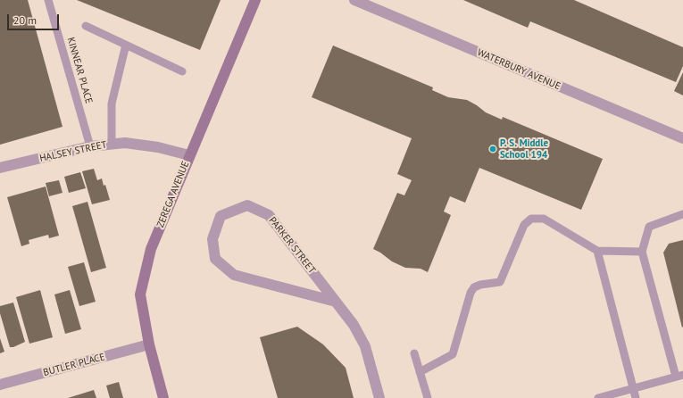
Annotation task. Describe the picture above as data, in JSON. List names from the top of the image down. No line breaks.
{"streets":{"main road":["ZEREGA AVENUE"],"street":["WATERBURY AVENUE","HALSEY STREET","PARKER STREET","BUTLER PLACE"],"lane":["KINNEAR PLACE"]},"crossings":[["KINNEAR PLACE","HALSEY STREET"],["HALSEY STREET","ZEREGA AVENUE"],["ZEREGA AVENUE","BUTLER PLACE"]],"places":["P. S. Middle School 194"],"scale_bar":"20 m"}
